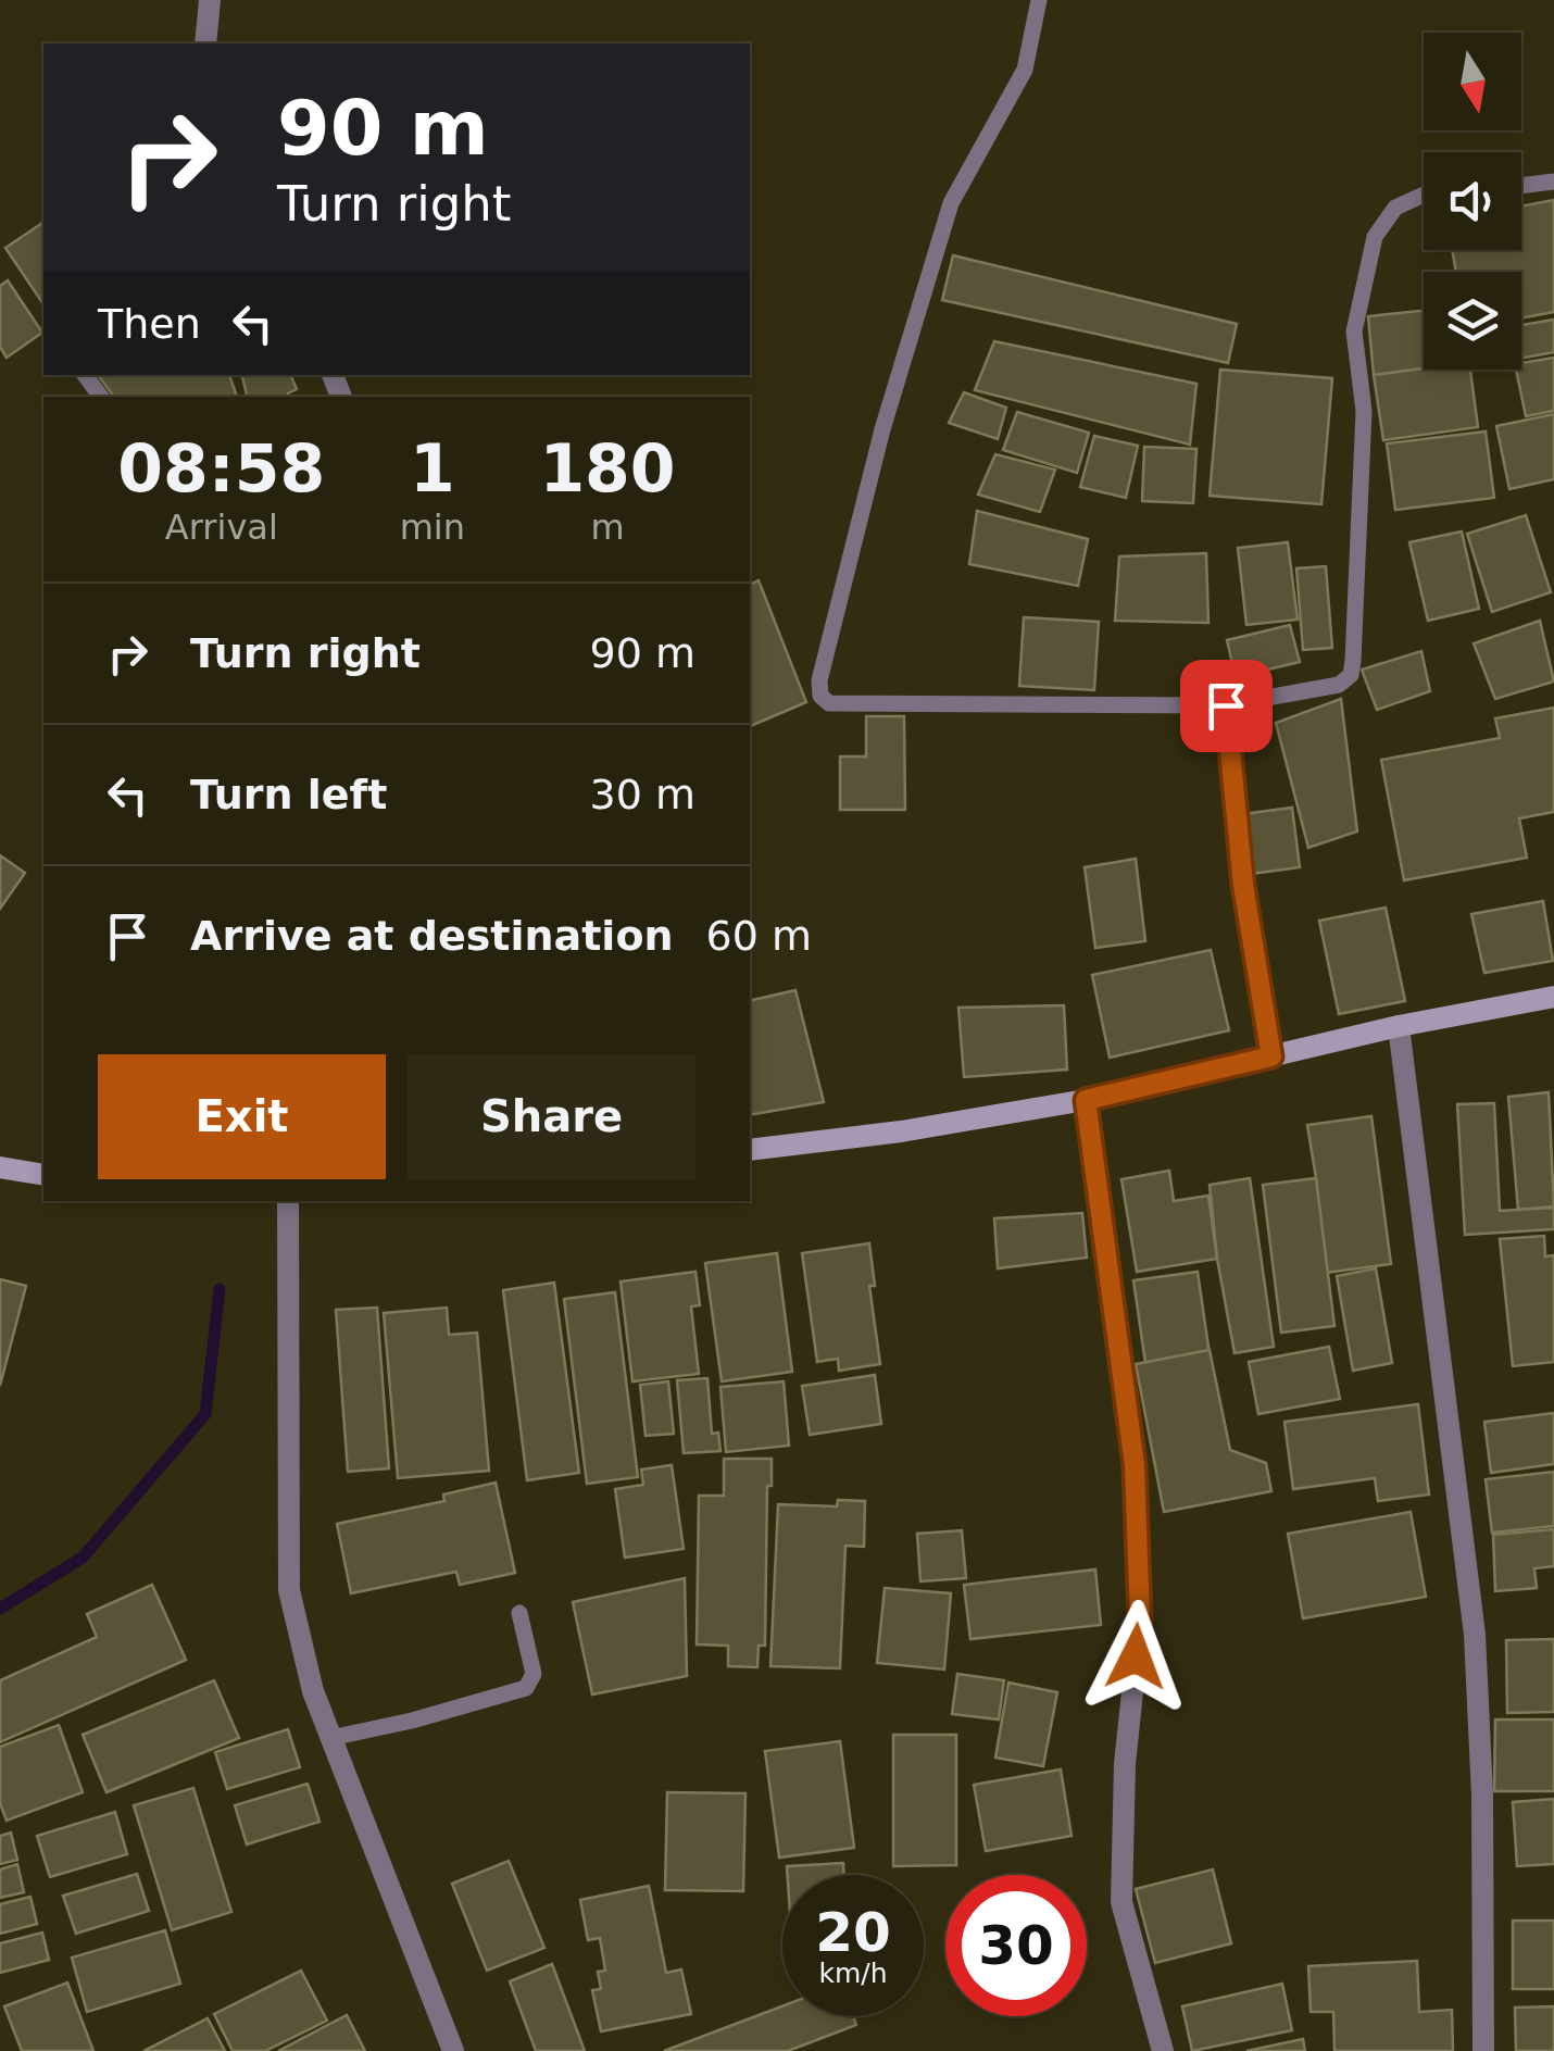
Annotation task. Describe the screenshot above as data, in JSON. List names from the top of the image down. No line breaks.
{"north":"bottom","page":{"turn":["90 m","Turn right"],"then":"Then","eta":["08:58","Arrival","1","min","180","m"],"list":[{"name":"Turn right","value":"90 m"},{"name":"Turn left","value":"30 m"},{"name":"Arrive at destination","value":"60 m"}],"buttons":["Exit","Share"],"speed":"20 km/h","limit":"30"}}
